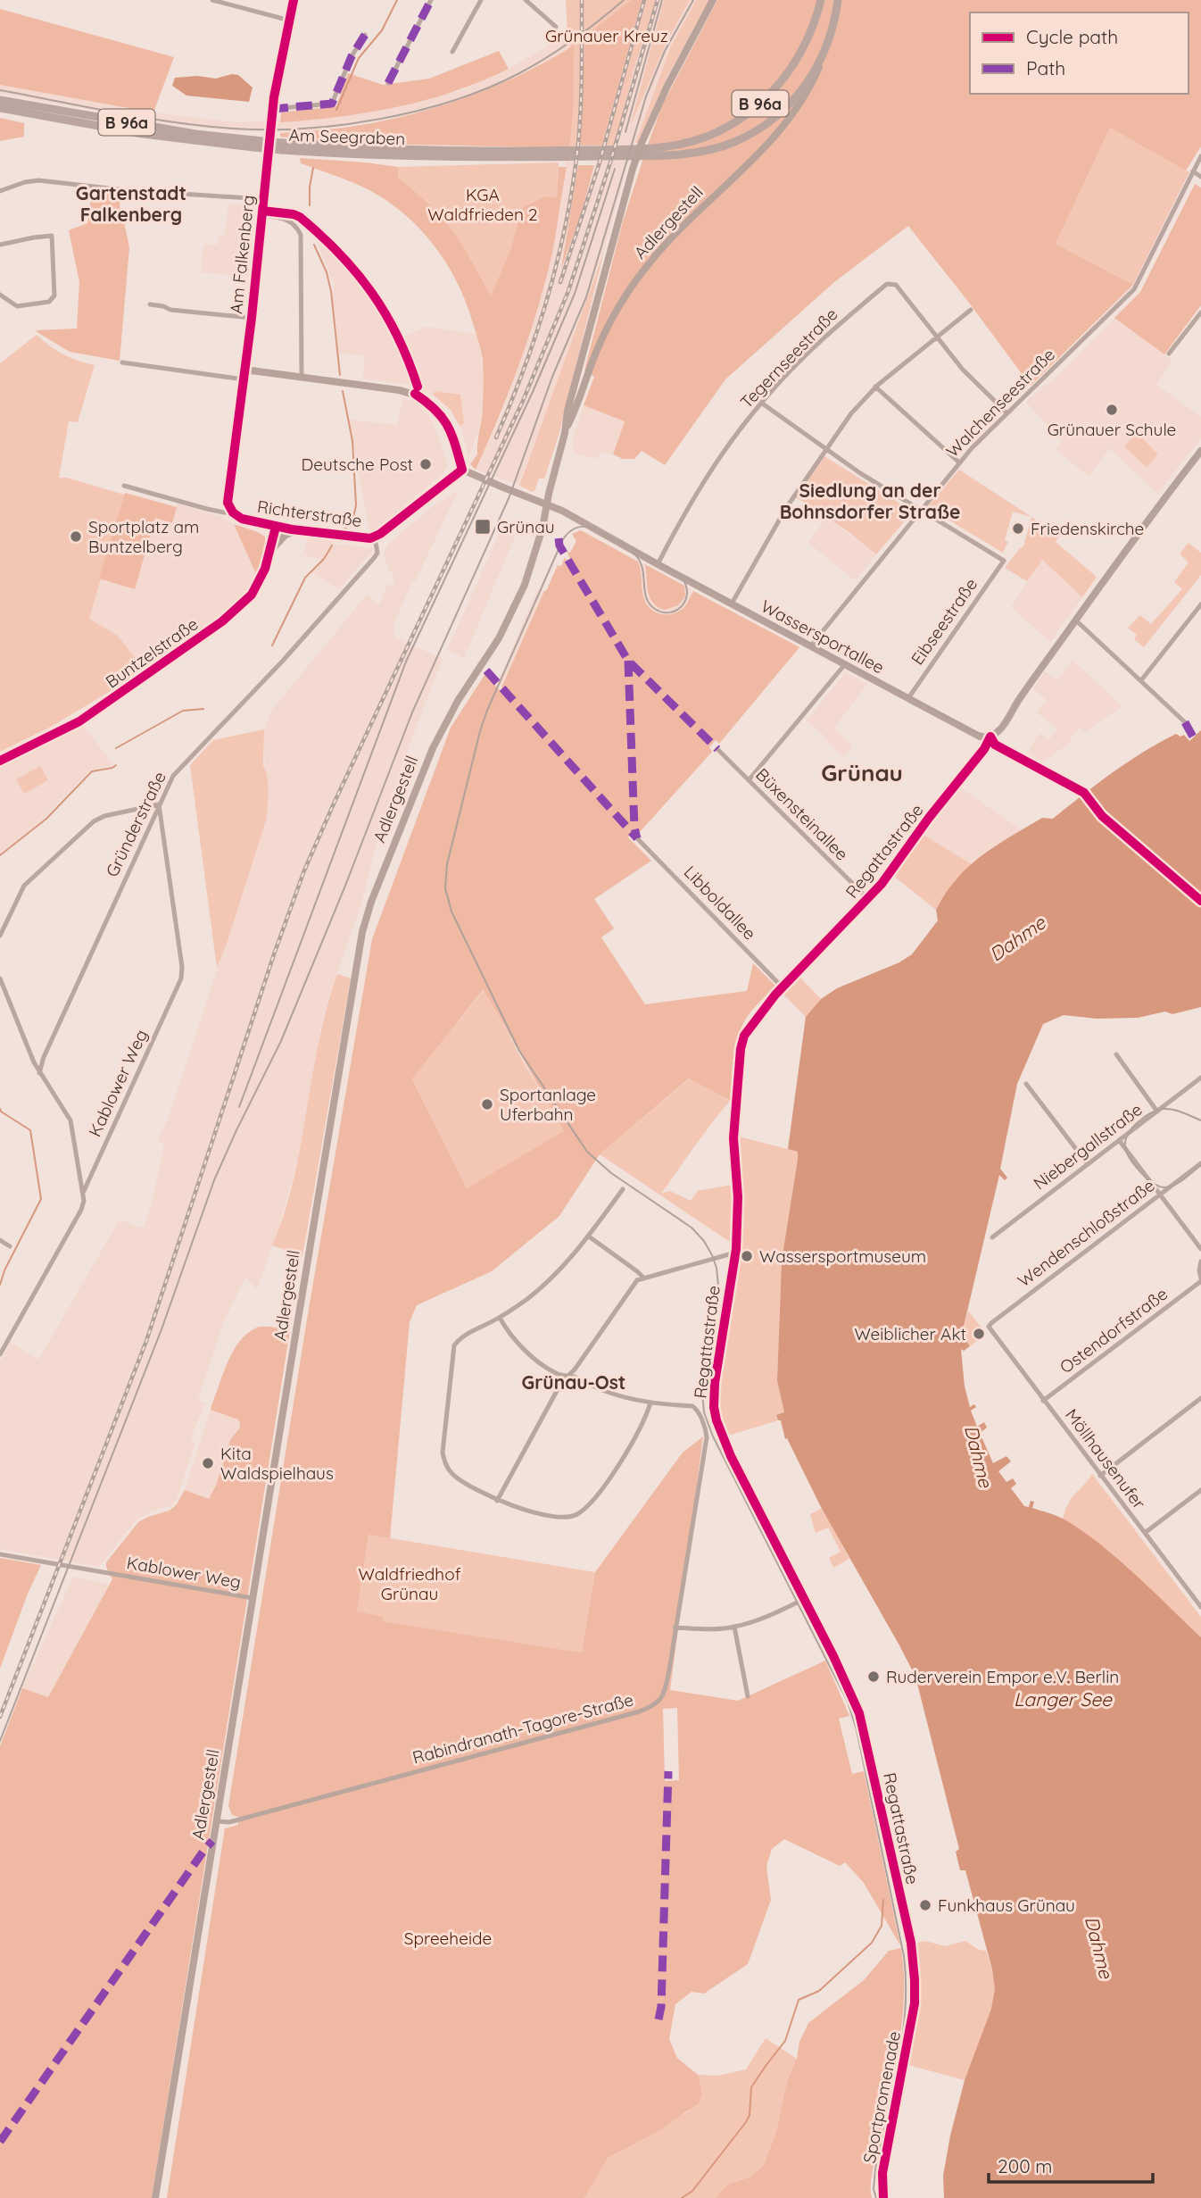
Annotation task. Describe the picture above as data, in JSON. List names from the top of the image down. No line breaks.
{"streets":{"main road":["B 96a","Am Seegraben","Adlergestell","Am Falkenberg","Richterstraße","Wassersportallee","Buntzelstraße","Regattastraße"],"street":["Tegernseestraße","Walchenseestraße","Eibseestraße","Büxensteinallee","Gründerstraße","Libboldallee","Kablower Weg","Niebergallstraße","Wendenschloßstraße","Ostendorfstraße","Möllhausenufer","Rabindranath-Tagore-Straße","Sportpromenade"]},"crossings":[["B 96a","Am Seegraben"],["B 96a","Adlergestell"],["Am Seegraben","Adlergestell"],["Adlergestell","Wassersportallee"],["Adlergestell","Kablower Weg"],["Adlergestell","Rabindranath-Tagore-Straße"],["Am Falkenberg","Richterstraße"],["Tegernseestraße","Wassersportallee"],["Walchenseestraße","Eibseestraße"],["Walchenseestraße","Wassersportallee"],["Richterstraße","Buntzelstraße"],["Richterstraße","Gründerstraße"],["Eibseestraße","Wassersportallee"],["Wassersportallee","Regattastraße"],["Büxensteinallee","Regattastraße"],["Gründerstraße","Kablower Weg"],["Regattastraße","Libboldallee"],["Regattastraße","Sportpromenade"],["Wendenschloßstraße","Möllhausenufer"],["Ostendorfstraße","Möllhausenufer"]],"districts":["Gartenstadt Falkenberg","Siedlung an der Bohnsdorfer Straße","Grünau","Grünau-Ost"],"water":["Dahme","Langer See"],"parks":["Grünauer Kreuz","KGA Waldfrieden 2","Waldfriedhof Grünau","Spreeheide"],"places":{"other":["Grünauer Schule","Deutsche Post","Friedenskirche","Sportplatz am Buntzelberg","Sportanlage Uferbahn","Wassersportmuseum","Weiblicher Akt","Kita Waldspielhaus","Ruderverein Empor e.V. Berlin","Funkhaus Grünau"],"transit":["Grünau"]},"legend":["Cycle path","Path"],"scale_bar":"200 m"}
